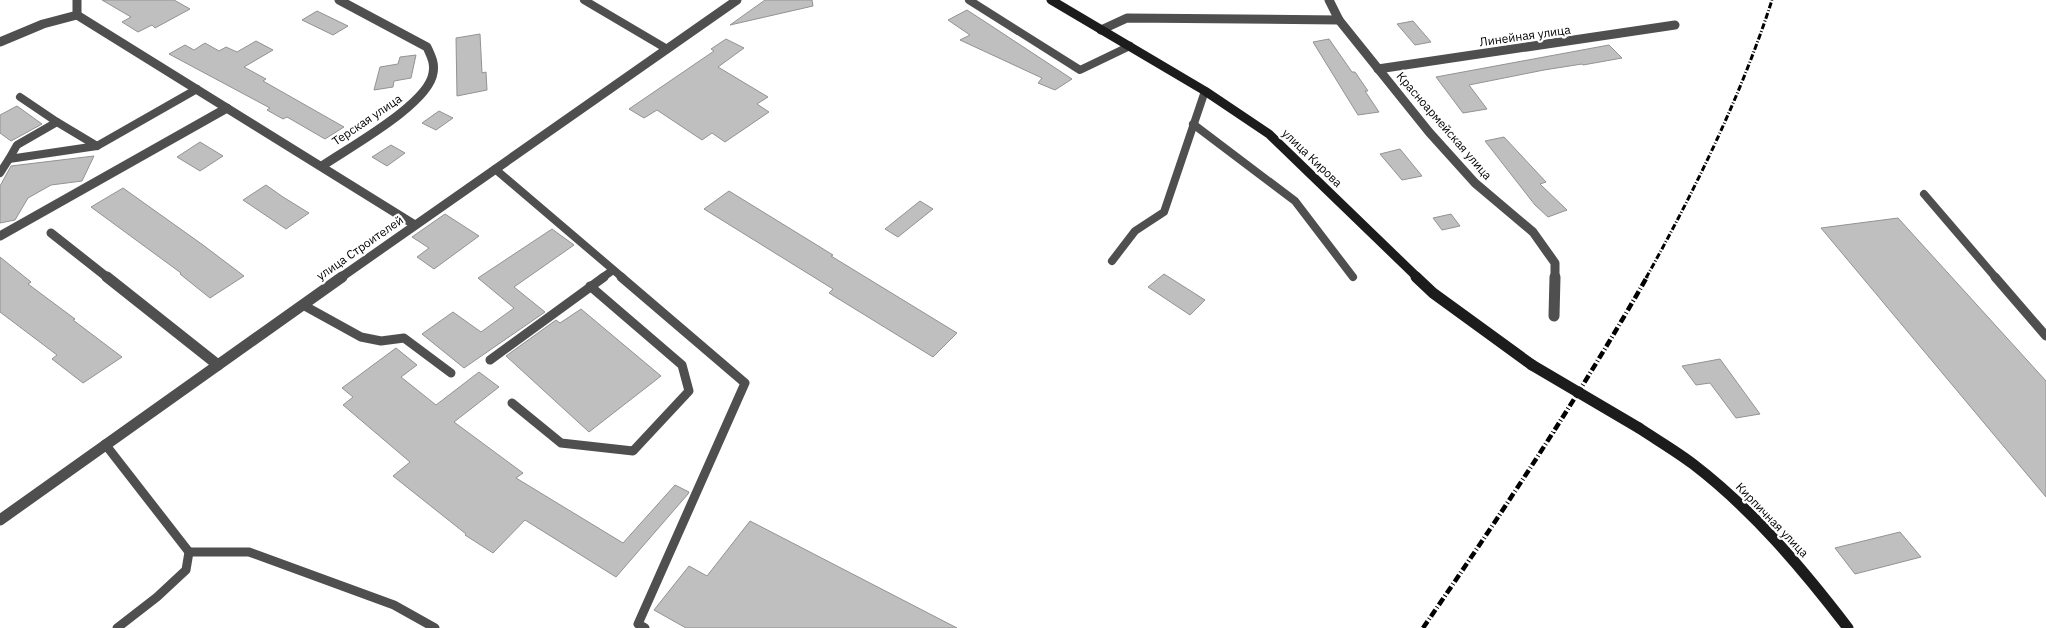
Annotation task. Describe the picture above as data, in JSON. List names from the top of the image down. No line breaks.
{"streets":{"main road":["улица Кирова","Кирпичная улица"],"street":["Линейная улица","Терская улица","Красноармейская улица","улица Строителей"]},"crossings":[["Линейная улица","Красноармейская улица"],["улица Кирова","Кирпичная улица"]]}
